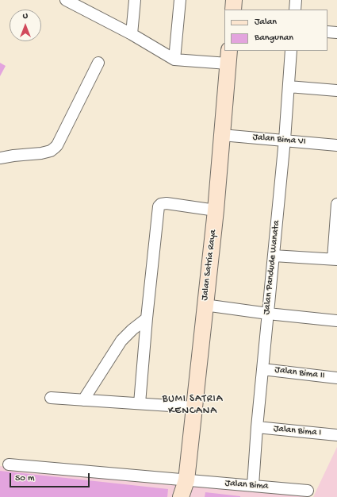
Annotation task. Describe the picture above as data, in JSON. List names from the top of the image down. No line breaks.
{"streets":{"street":["Jalan Bima VI","Jalan Satria Raya","Jalan Pandude Wanata","Jalan Bima II","Jalan Bima I","Jalan Bima"]},"crossings":[["Jalan Bima VI","Jalan Satria Raya"],["Jalan Bima VI","Jalan Pandude Wanata"],["Jalan Satria Raya","Jalan Bima"],["Jalan Pandude Wanata","Jalan Bima II"],["Jalan Pandude Wanata","Jalan Bima I"],["Jalan Pandude Wanata","Jalan Bima"]],"districts":["BUMI SATRIA KENCANA"],"legend":["Jalan","Bangunan"],"scale_bar":"50 m","north":"top"}
